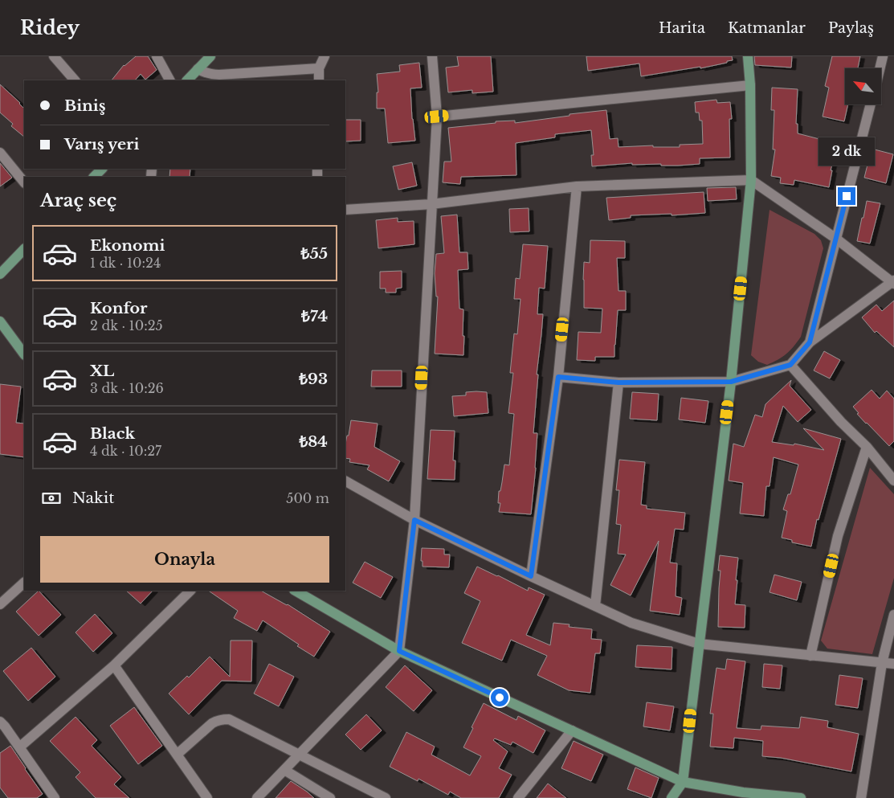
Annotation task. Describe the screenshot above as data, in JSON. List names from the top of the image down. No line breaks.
{"north":"top left","page":{"header":"Ridey","nav":["Harita","Katmanlar","Paylaş"],"banner":["Biniş","Varış yeri"],"bubble":"2 dk","heading":"Araç seç","list":[{"name":"Ekonomi","note":"1 dk · 10:24","value":"₺55"},{"name":"Konfor","note":"2 dk · 10:25","value":"₺74"},{"name":"XL","note":"3 dk · 10:26","value":"₺93"},{"name":"Black","note":"4 dk · 10:27","value":"₺84"}],"pay":["Nakit","500 m"],"buttons":"Onayla"}}
